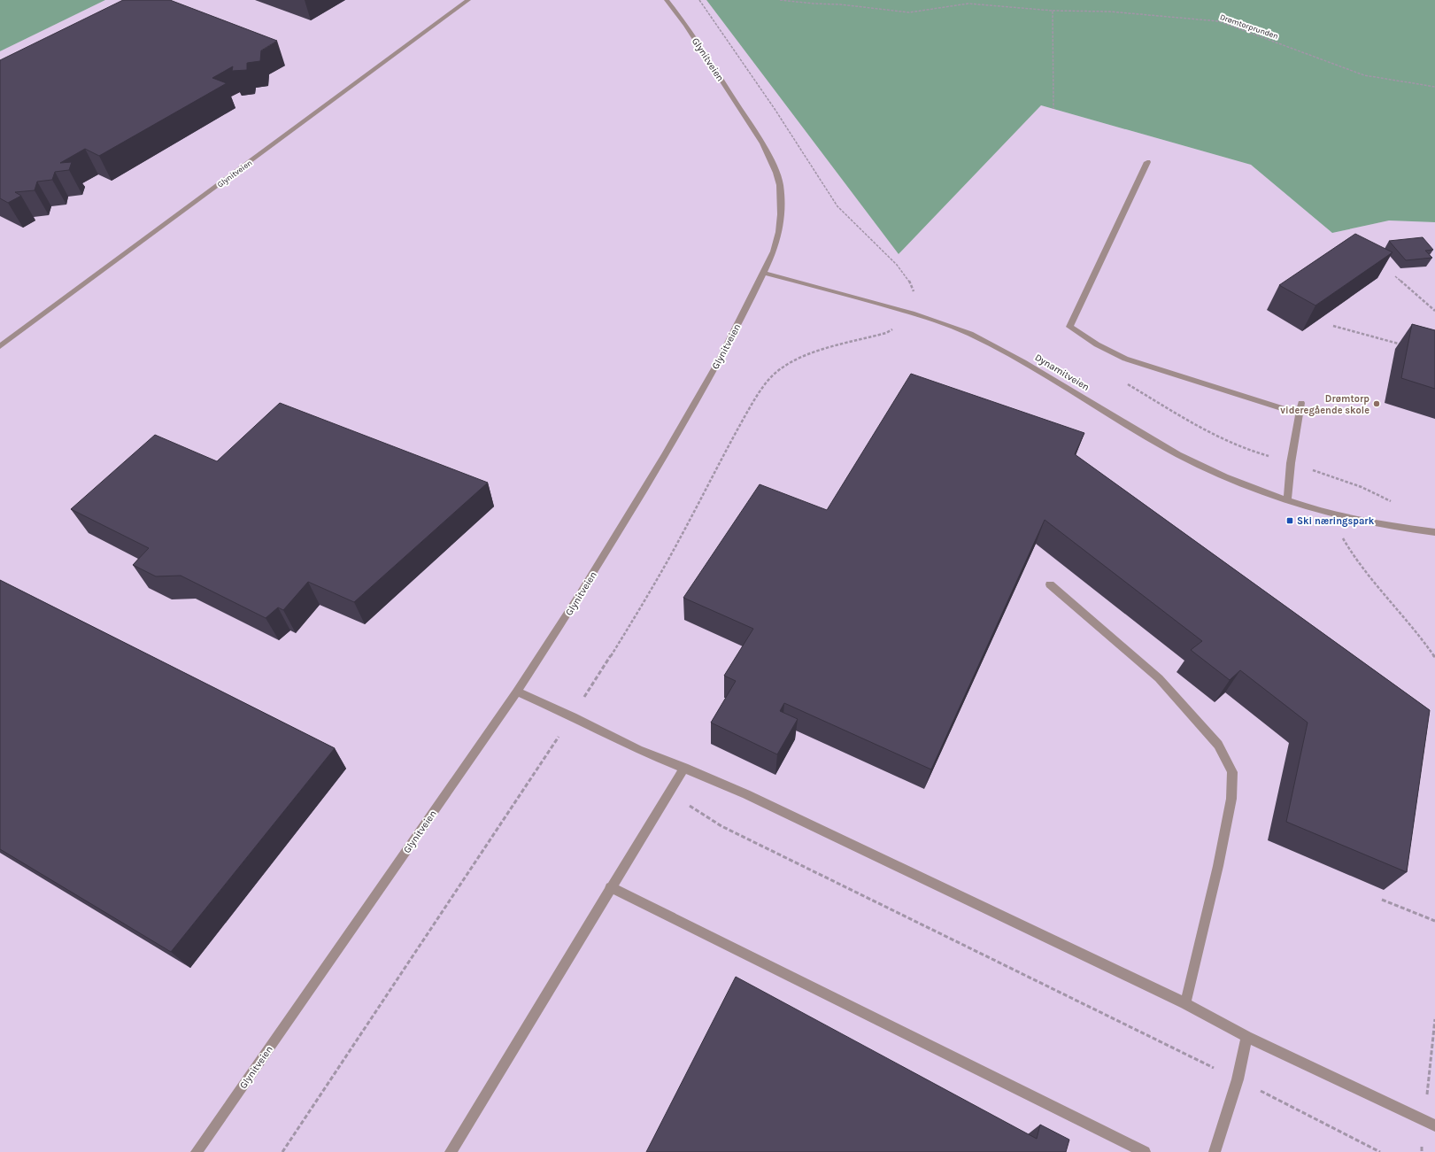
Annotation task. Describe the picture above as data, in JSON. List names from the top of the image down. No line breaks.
{"streets":{"street":["Glynitveien","Dynamitveien"],"path":["Drømtorprunden"]},"crossings":[["Glynitveien","Dynamitveien"]],"places":{"other":["Drømtorp videregående skole"],"transit":["Ski næringspark"]}}
